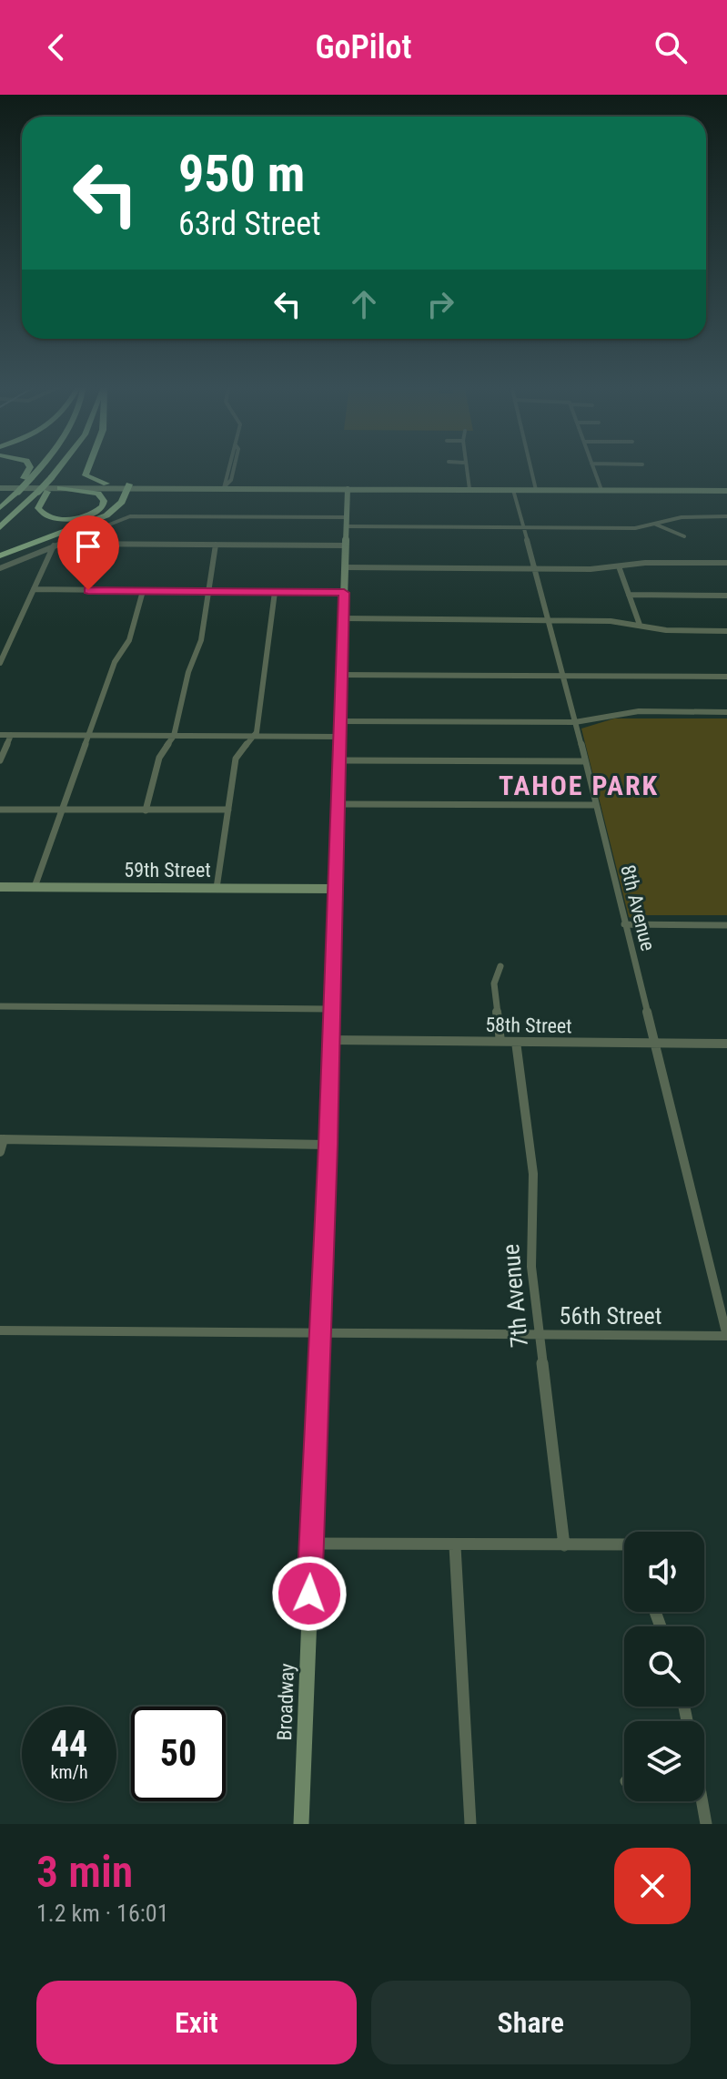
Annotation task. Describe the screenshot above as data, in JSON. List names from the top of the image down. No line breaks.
{"streets":{"main road":["59th Street","Broadway"],"street":["8th Avenue","58th Street","7th Avenue","56th Street"]},"crossings":[["59th Street","Broadway"],["8th Avenue","58th Street"],["8th Avenue","56th Street"],["58th Street","7th Avenue"],["58th Street","Broadway"],["7th Avenue","56th Street"],["56th Street","Broadway"]],"districts":["TAHOE PARK"],"page":{"header":"GoPilot","turn":["950 m","63rd Street"],"speed":"44 km/h","limit":"50","heading":["3 min","1.2 km · 16:01"],"buttons":["Exit","Share"]}}
